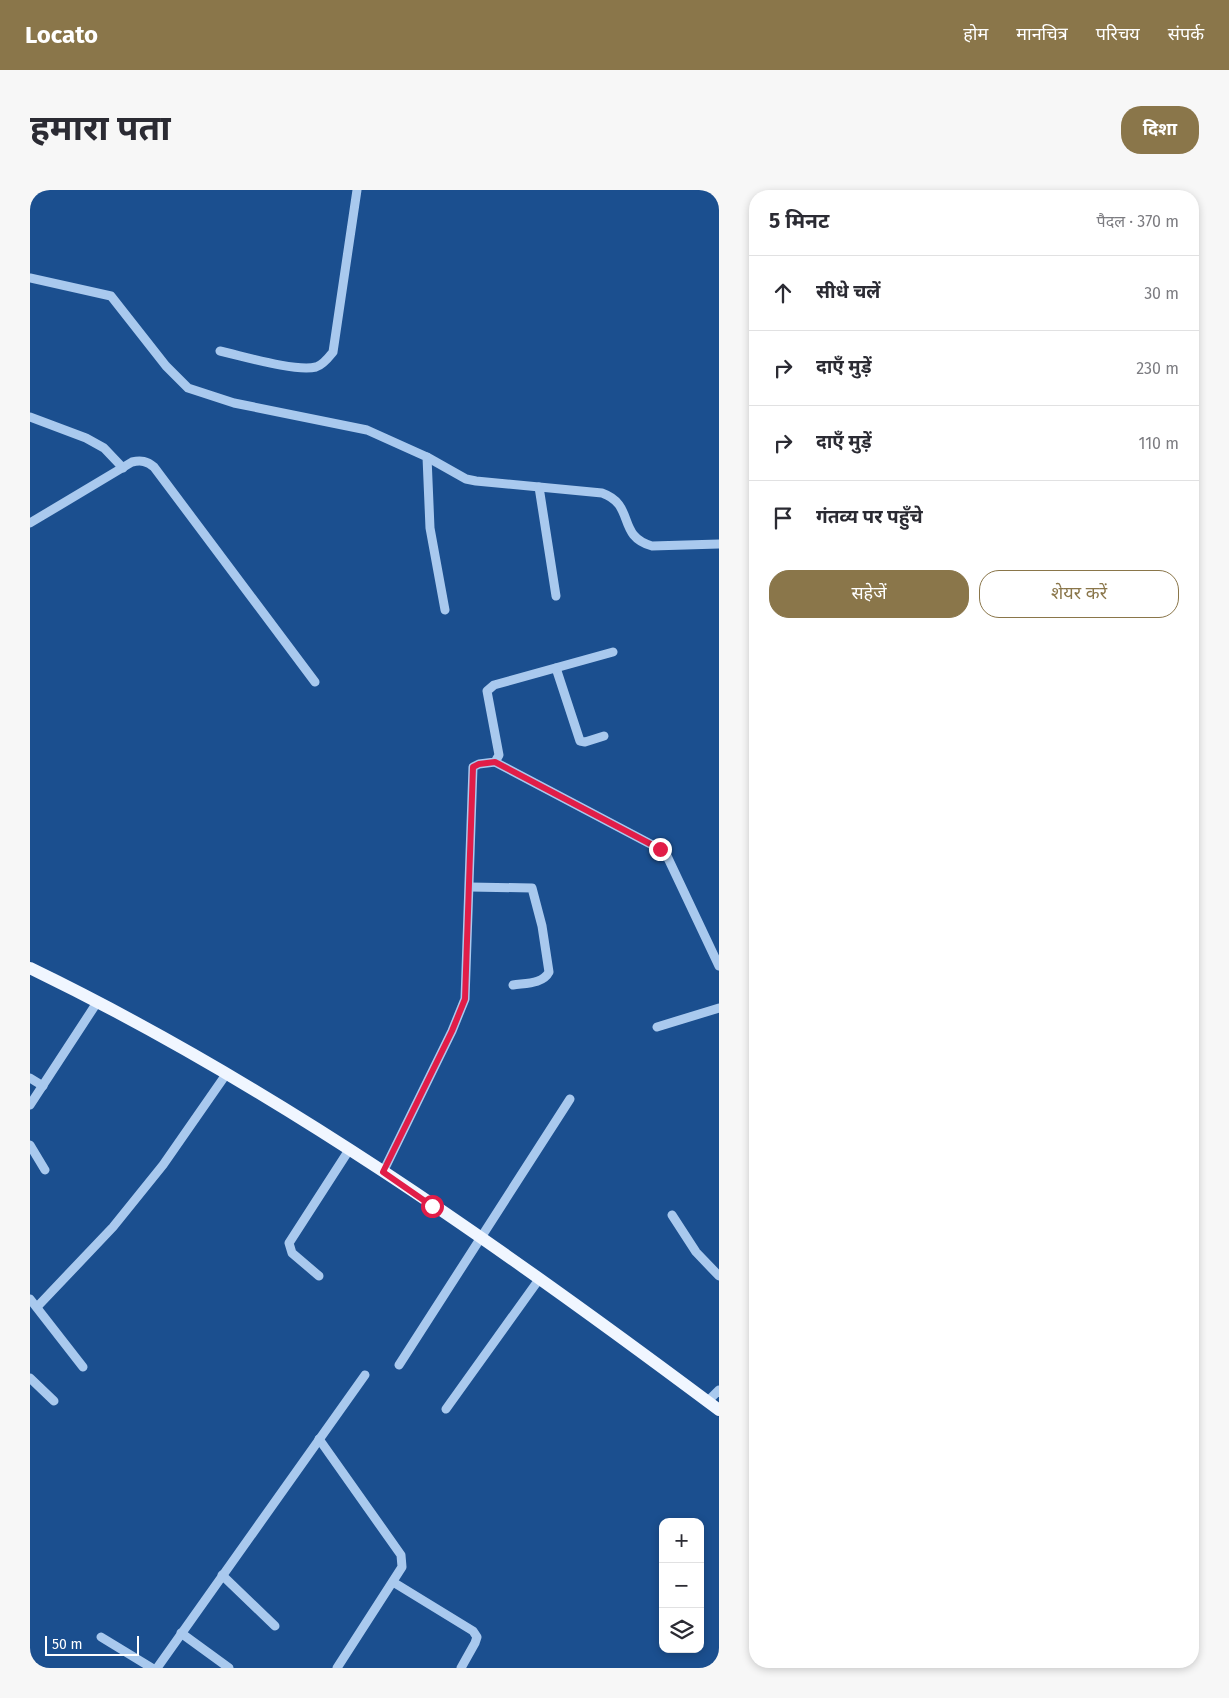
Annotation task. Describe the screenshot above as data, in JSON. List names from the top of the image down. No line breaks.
{"scale_bar":"50 m","page":{"header":"Locato","nav":["होम","मानचित्र","परिचय","संपर्क"],"buttons":["दिशा",["सहेजें","शेयर करें"]],"title":"हमारा पता","heading":["5 मिनट","पैदल · 370 m"],"list":[["सीधे चलें","30 m"],["दाएँ मुड़ें","230 m"],["दाएँ मुड़ें","110 m"],"गंतव्य पर पहुँचे"],"map_buttons":["+","−"],"scale":"50 m"}}
